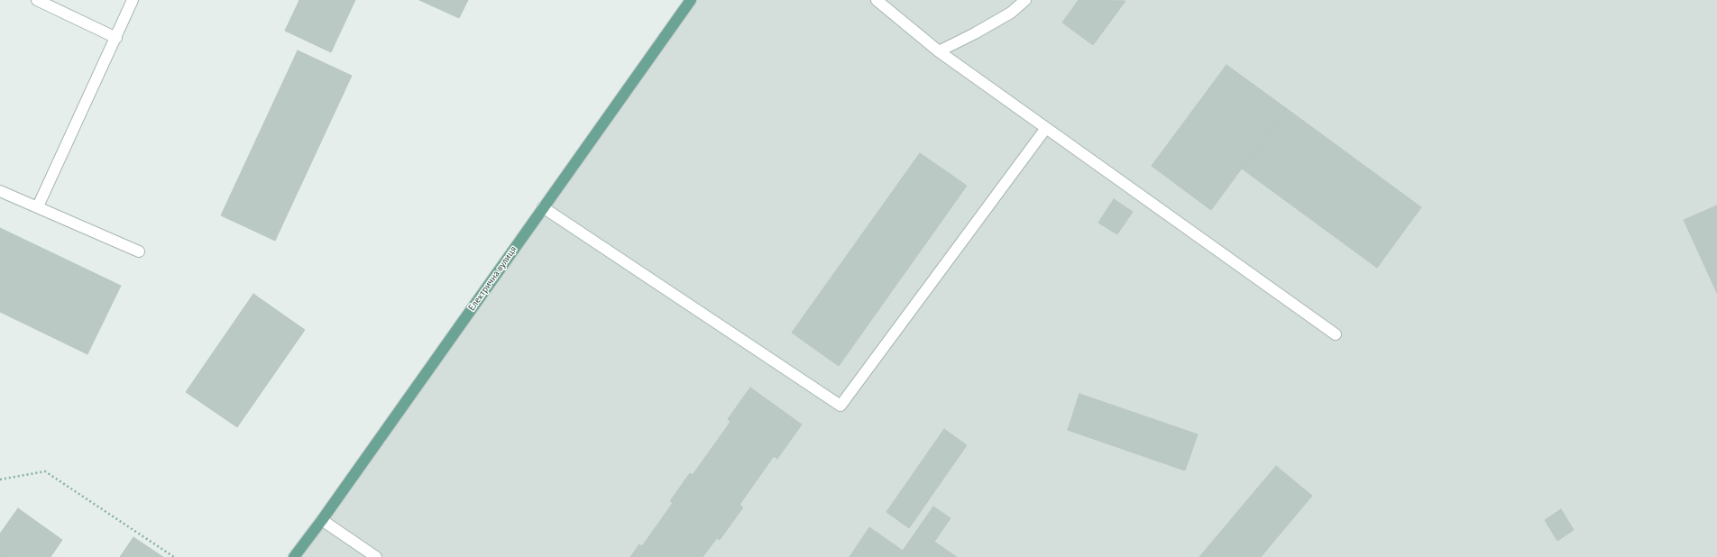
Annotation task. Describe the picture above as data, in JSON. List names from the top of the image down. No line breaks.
{"streets":{"main road":["Електрична вулиця"]}}
